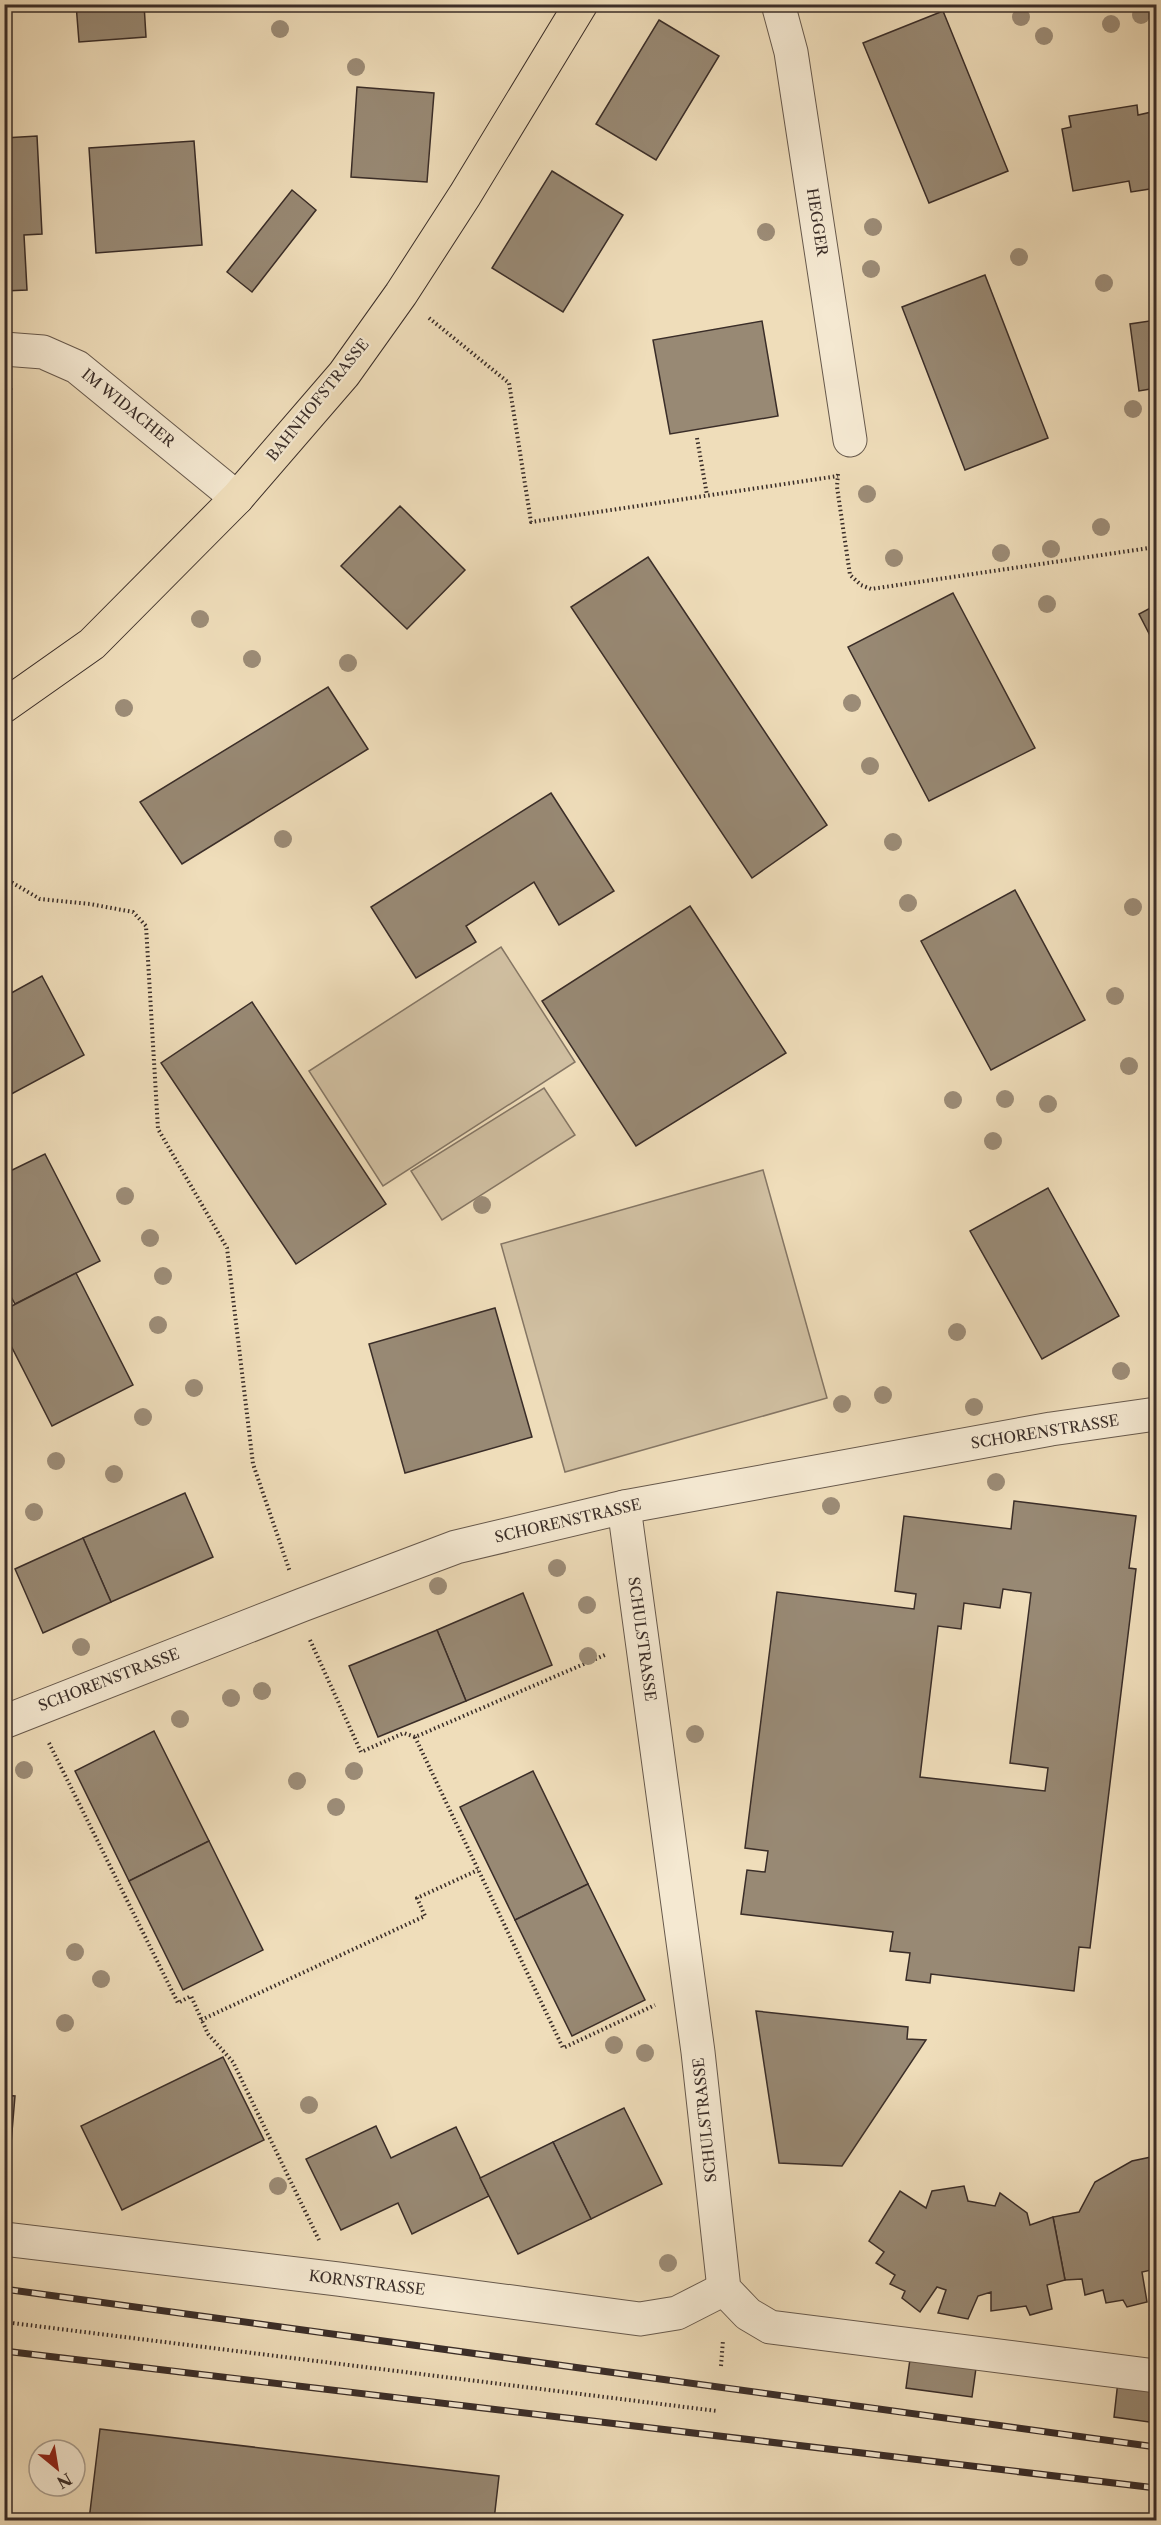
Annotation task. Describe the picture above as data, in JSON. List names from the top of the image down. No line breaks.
{"streets":{"main road":["BAHNHOFSTRASSE"],"street":["HEGGER","IM WIDACHER","SCHORENSTRASSE","SCHULSTRASSE","KORNSTRASSE"]},"crossings":[["BAHNHOFSTRASSE","IM WIDACHER"],["SCHORENSTRASSE","SCHULSTRASSE"],["SCHULSTRASSE","KORNSTRASSE"]],"north":"bottom right"}
